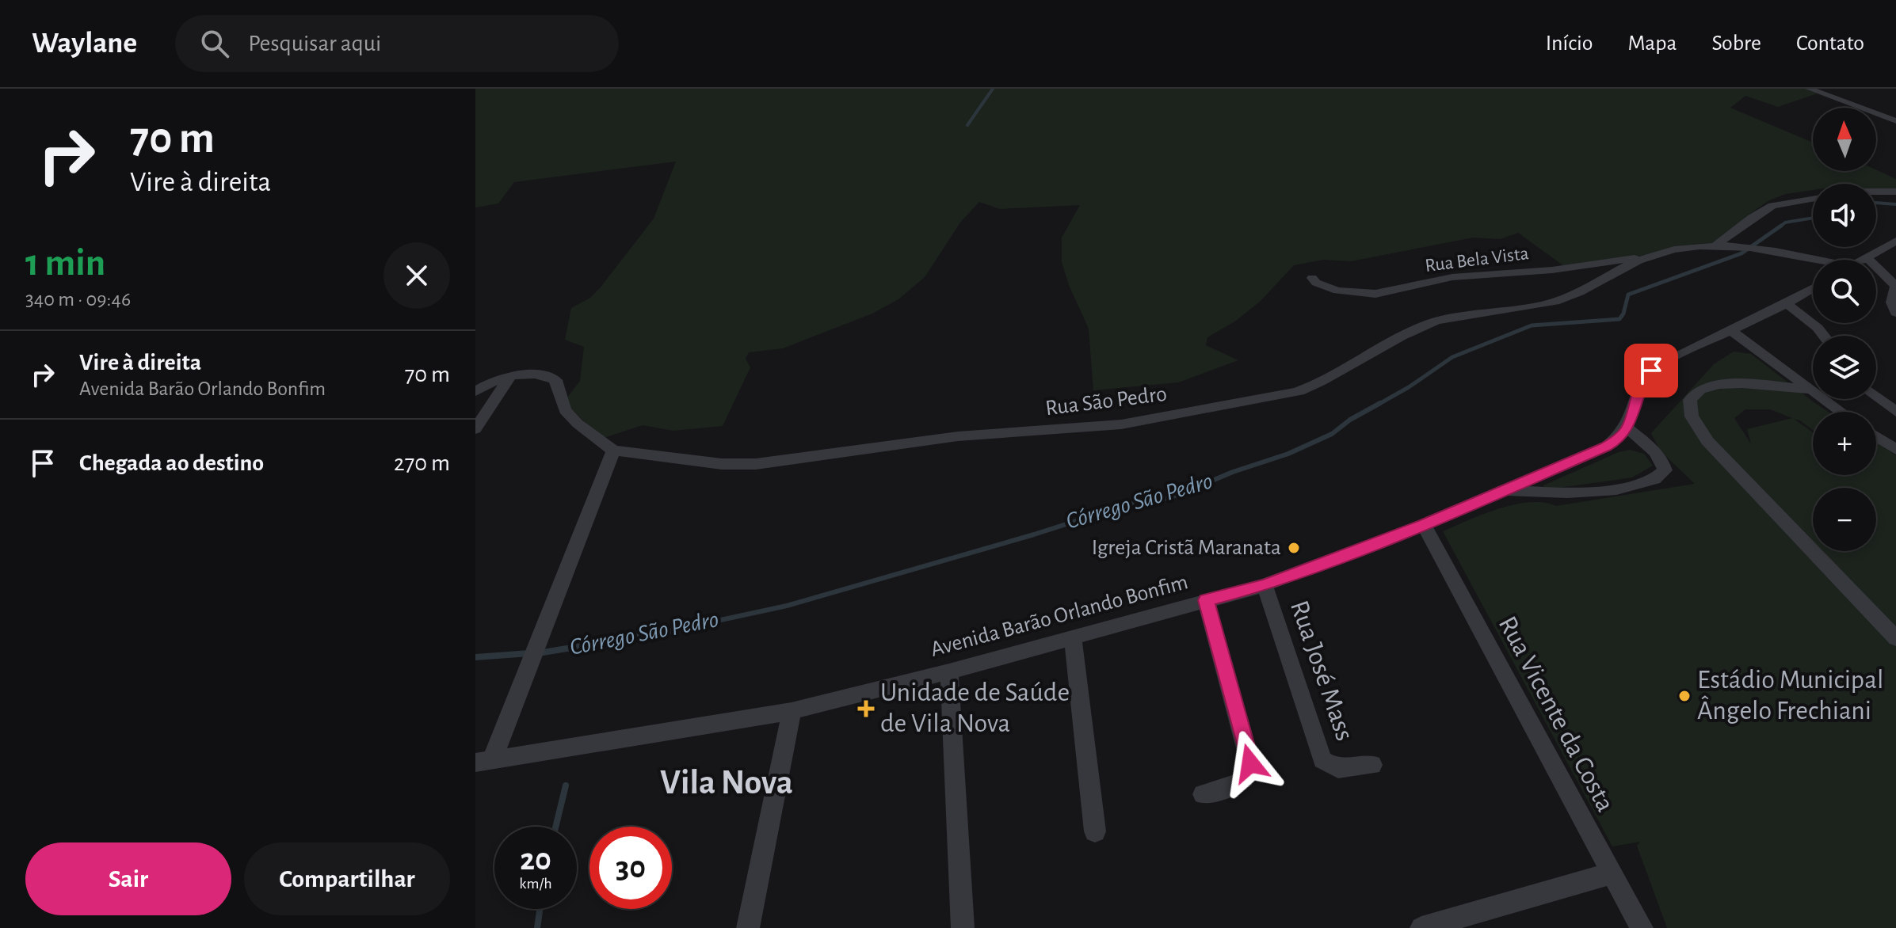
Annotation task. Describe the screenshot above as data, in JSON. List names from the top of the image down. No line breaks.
{"streets":{"street":["Rua Bela Vista","Rua São Pedro","Avenida Barão Orlando Bonfim","Rua José Mass","Rua Vicente da Costa"]},"crossings":[["Rua Bela Vista","Rua São Pedro"],["Avenida Barão Orlando Bonfim","Rua José Mass"],["Avenida Barão Orlando Bonfim","Rua Vicente da Costa"]],"districts":["Vila Nova"],"water":["Córrego São Pedro"],"places":{"other":["Igreja Cristã Maranata","Estádio Municipal Ângelo Frechiani"],"health":["Unidade de Saúde de Vila Nova"]},"north":"top","page":{"header":"Waylane","search":"Pesquisar aqui","nav":["Início","Mapa","Sobre","Contato"],"turn":["70 m","Vire à direita"],"map_buttons":["+","−"],"heading":["1 min","340 m · 09:46"],"list":[{"name":"Vire à direita","note":"Avenida Barão Orlando Bonfim","value":"70 m"},{"name":"Chegada ao destino","value":"270 m"}],"speed":"20 km/h","limit":"30","buttons":["Sair","Compartilhar"]}}
